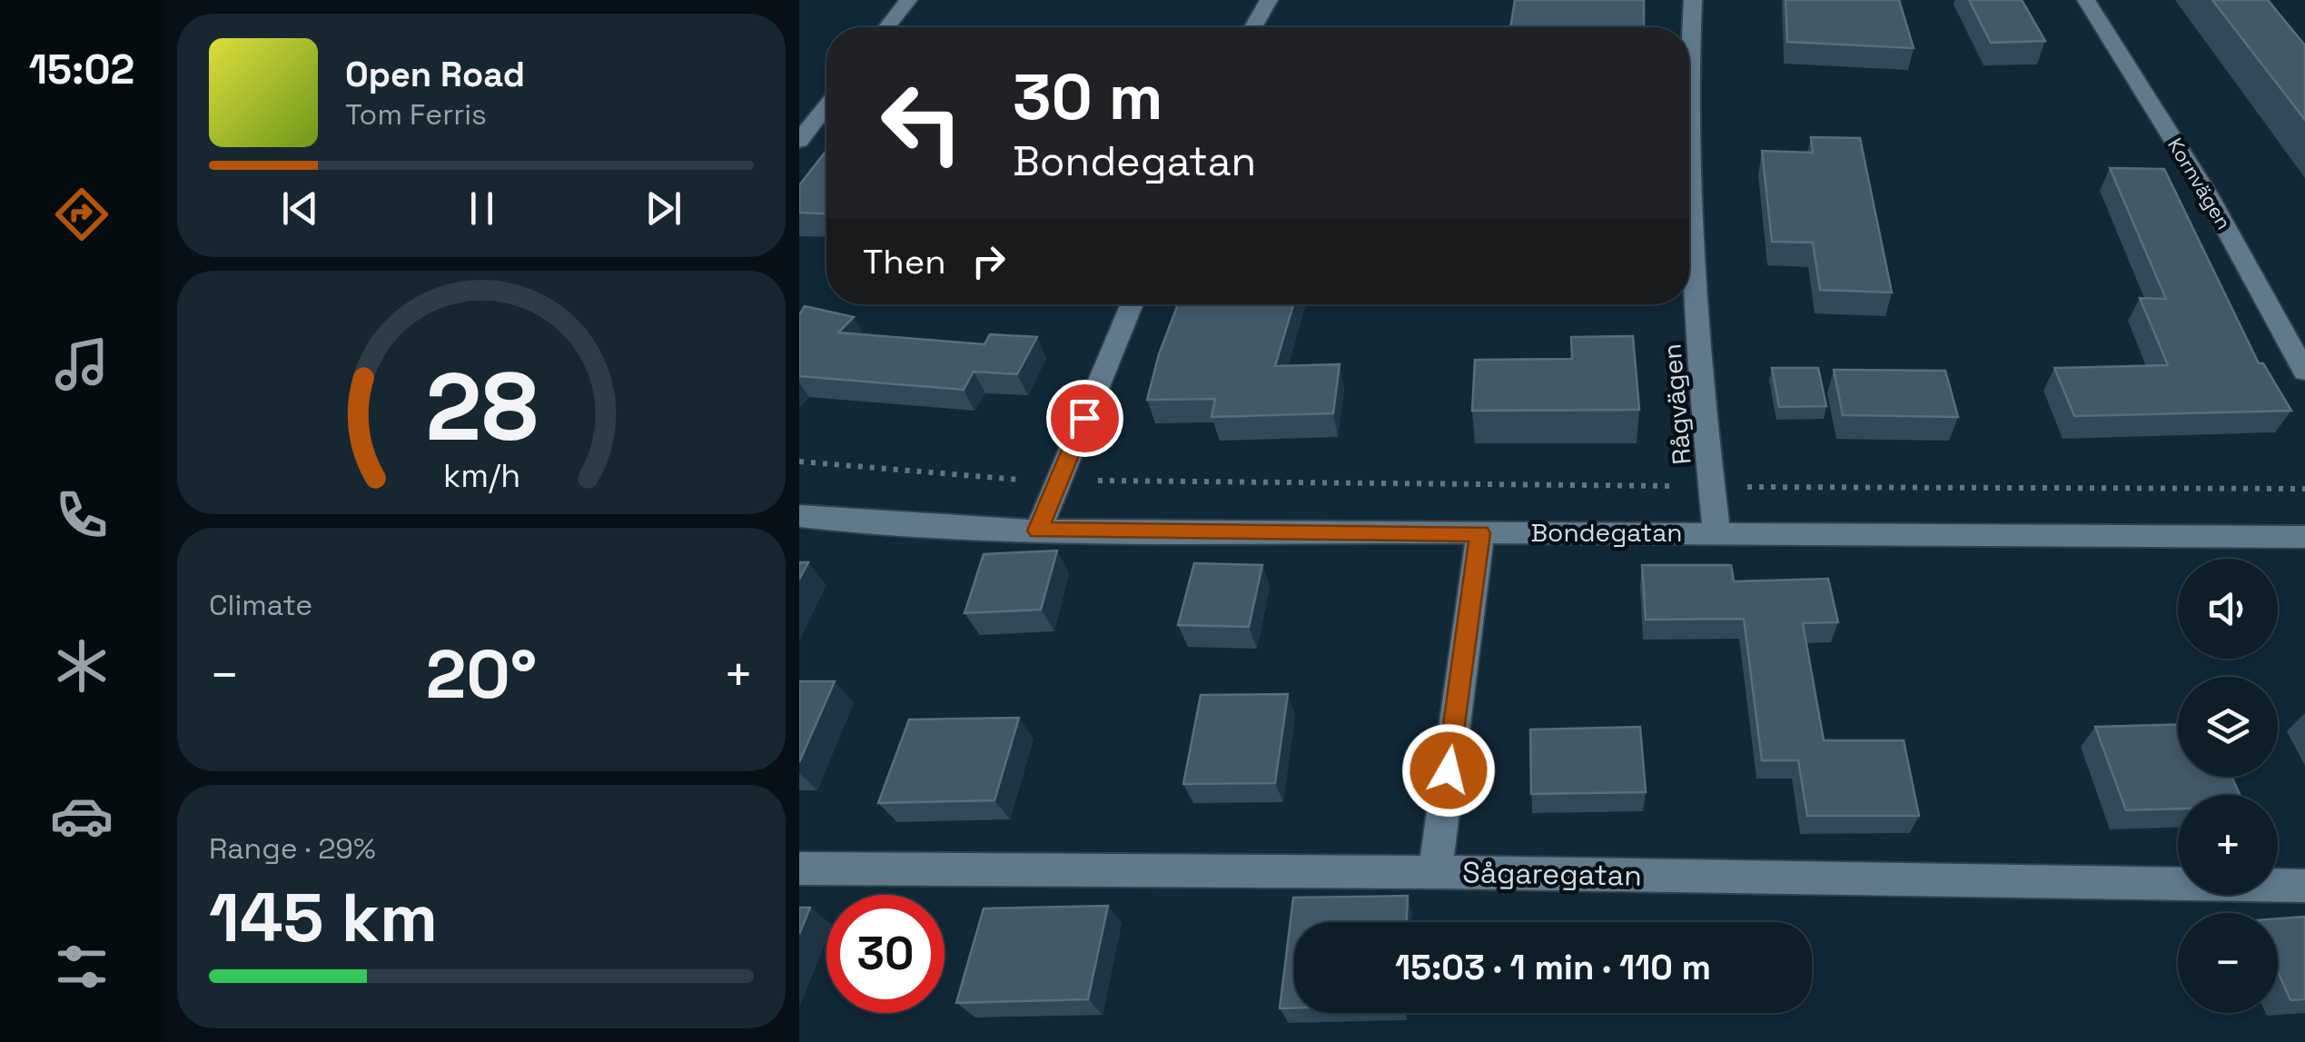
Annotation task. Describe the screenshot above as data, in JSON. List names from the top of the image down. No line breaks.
{"streets":{"street":["Kornvägen","Rågvägen","Bondegatan","Sågaregatan"]},"crossings":[["Rågvägen","Bondegatan"]],"page":{"tabs":"15:02","turn":["30 m","Bondegatan"],"song":["Open Road","Tom Ferris"],"then":"Then","tile":["Climate",["Range · 29%","145 km"]],"map_buttons":["+","−"],"heat":["−","20°","+"],"limit":"30","trip":"15:03 · 1 min · 110 m","gauge":["28","km/h"]}}
